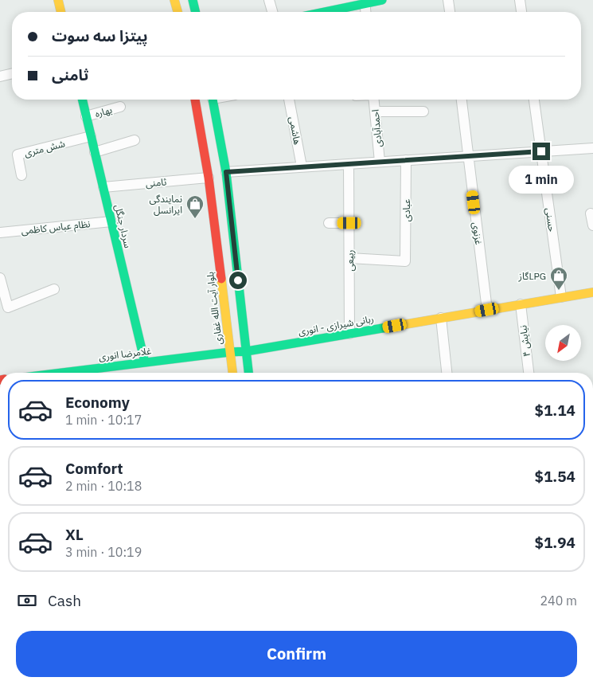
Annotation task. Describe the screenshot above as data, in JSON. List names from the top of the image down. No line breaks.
{"streets":{"street":["بهاره","احمدآبادی","هاشمی","شش متری","ثامنی","عبادی","حسنی","سردار جنگل","نظام عباس کاظمی","غزنوی","ربیعی","بلوار آیت الله غفاری","ربانی شیرازی - انوری","نیایش ۴","غلامرضا انوری"]},"crossings":[["بهاره","سردار جنگل"],["شش متری","سردار جنگل"],["ثامنی","سردار جنگل"],["ثامنی","بلوار آیت الله غفاری"],["عبادی","ربیعی"],["حسنی","ربانی شیرازی - انوری"],["سردار جنگل","نظام عباس کاظمی"],["سردار جنگل","غلامرضا انوری"],["غزنوی","ربانی شیرازی - انوری"],["ربیعی","ربانی شیرازی - انوری"],["بلوار آیت الله غفاری","ربانی شیرازی - انوری"],["بلوار آیت الله غفاری","غلامرضا انوری"],["ربانی شیرازی - انوری","نیایش ۴"],["ربانی شیرازی - انوری","غلامرضا انوری"]],"places":{"shop":["نمایندگی ایرانسل","گازLPG"]},"north":"bottom left","page":{"banner":["پیتزا سه سوت","ثامنی"],"bubble":"1 min","list":[{"name":"Economy","note":"1 min · 10:17","value":"$1.14"},{"name":"Comfort","note":"2 min · 10:18","value":"$1.54"},{"name":"XL","note":"3 min · 10:19","value":"$1.94"}],"pay":["Cash","240 m"],"buttons":"Confirm"}}
